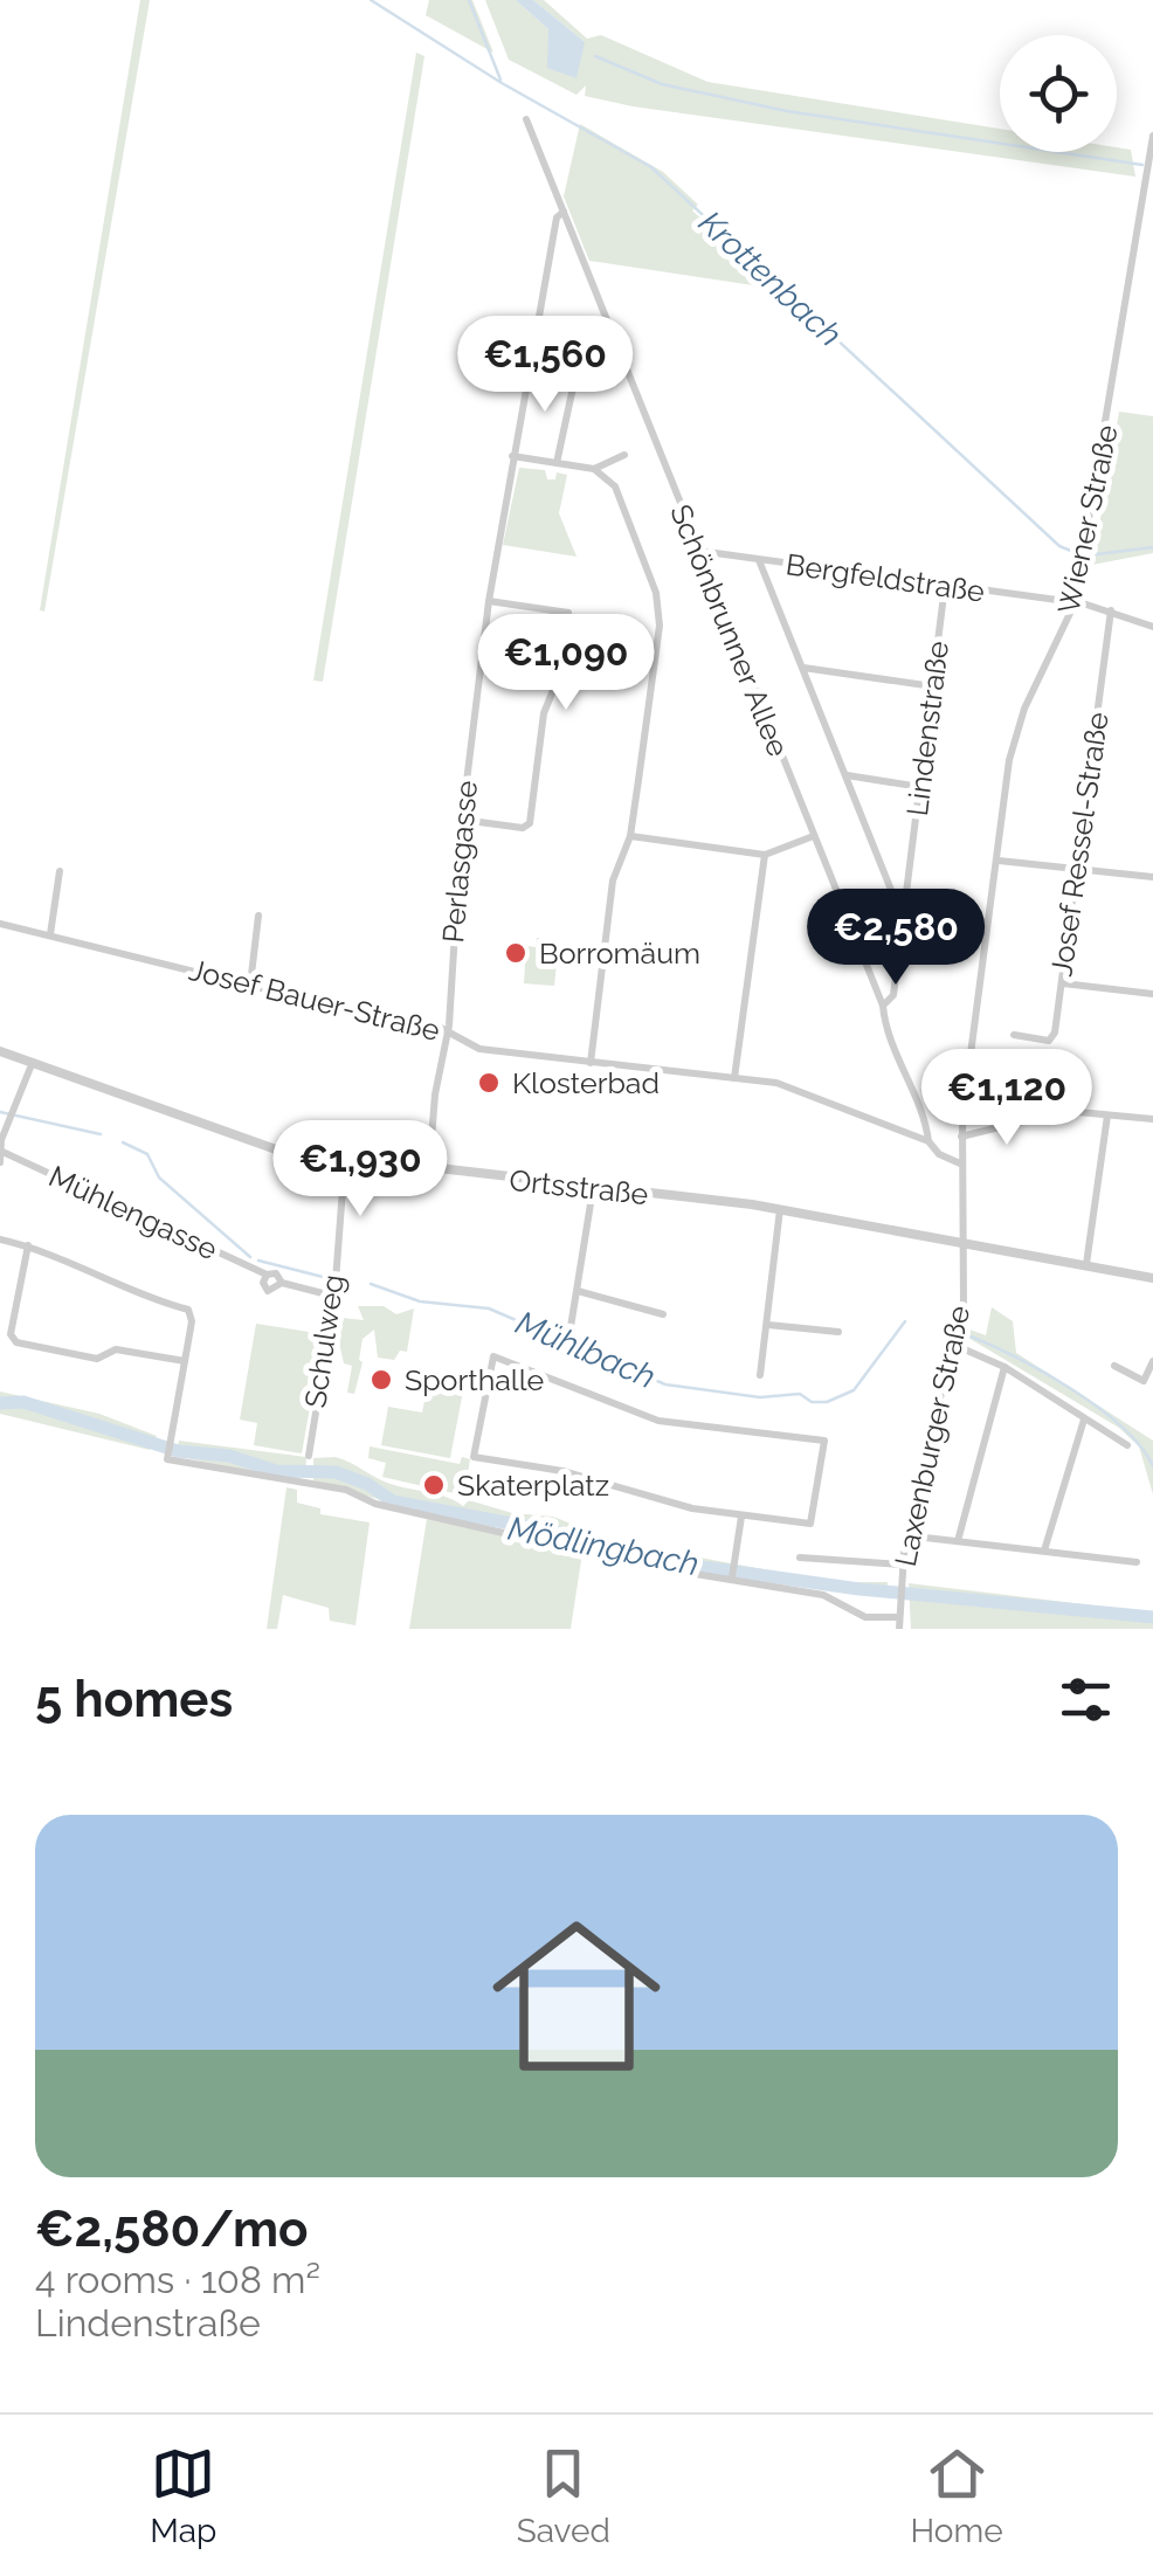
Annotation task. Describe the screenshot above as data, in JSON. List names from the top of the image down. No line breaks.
{"streets":{"street":["Wiener Straße","Bergfeldstraße","Schönbrunner Allee","Lindenstraße","Josef Ressel-Straße","Perlasgasse","Josef Bauer-Straße","Ortsstraße","Mühlengasse","Schulweg","Laxenburger Straße"]},"crossings":[["Wiener Straße","Bergfeldstraße"],["Wiener Straße","Josef Bauer-Straße"],["Wiener Straße","Ortsstraße"],["Wiener Straße","Laxenburger Straße"],["Bergfeldstraße","Schönbrunner Allee"],["Bergfeldstraße","Lindenstraße"],["Bergfeldstraße","Josef Ressel-Straße"],["Schönbrunner Allee","Lindenstraße"],["Schönbrunner Allee","Perlasgasse"],["Schönbrunner Allee","Josef Bauer-Straße"],["Perlasgasse","Josef Bauer-Straße"],["Perlasgasse","Ortsstraße"],["Ortsstraße","Schulweg"],["Ortsstraße","Laxenburger Straße"],["Mühlengasse","Schulweg"]],"water":["Krottenbach","Mühlbach","Mödlingbach"],"places":["Borromäum","Klosterbad","Sporthalle","Skaterplatz"],"page":{"price":["€1,560","€1,090","€2,580","€1,120","€1,930"],"heading":"5 homes","list":[{"name":"€2,580/mo","note":"4 rooms · 108 m² · Lindenstraße"}],"tabs":["Map","Saved","Home"]}}
